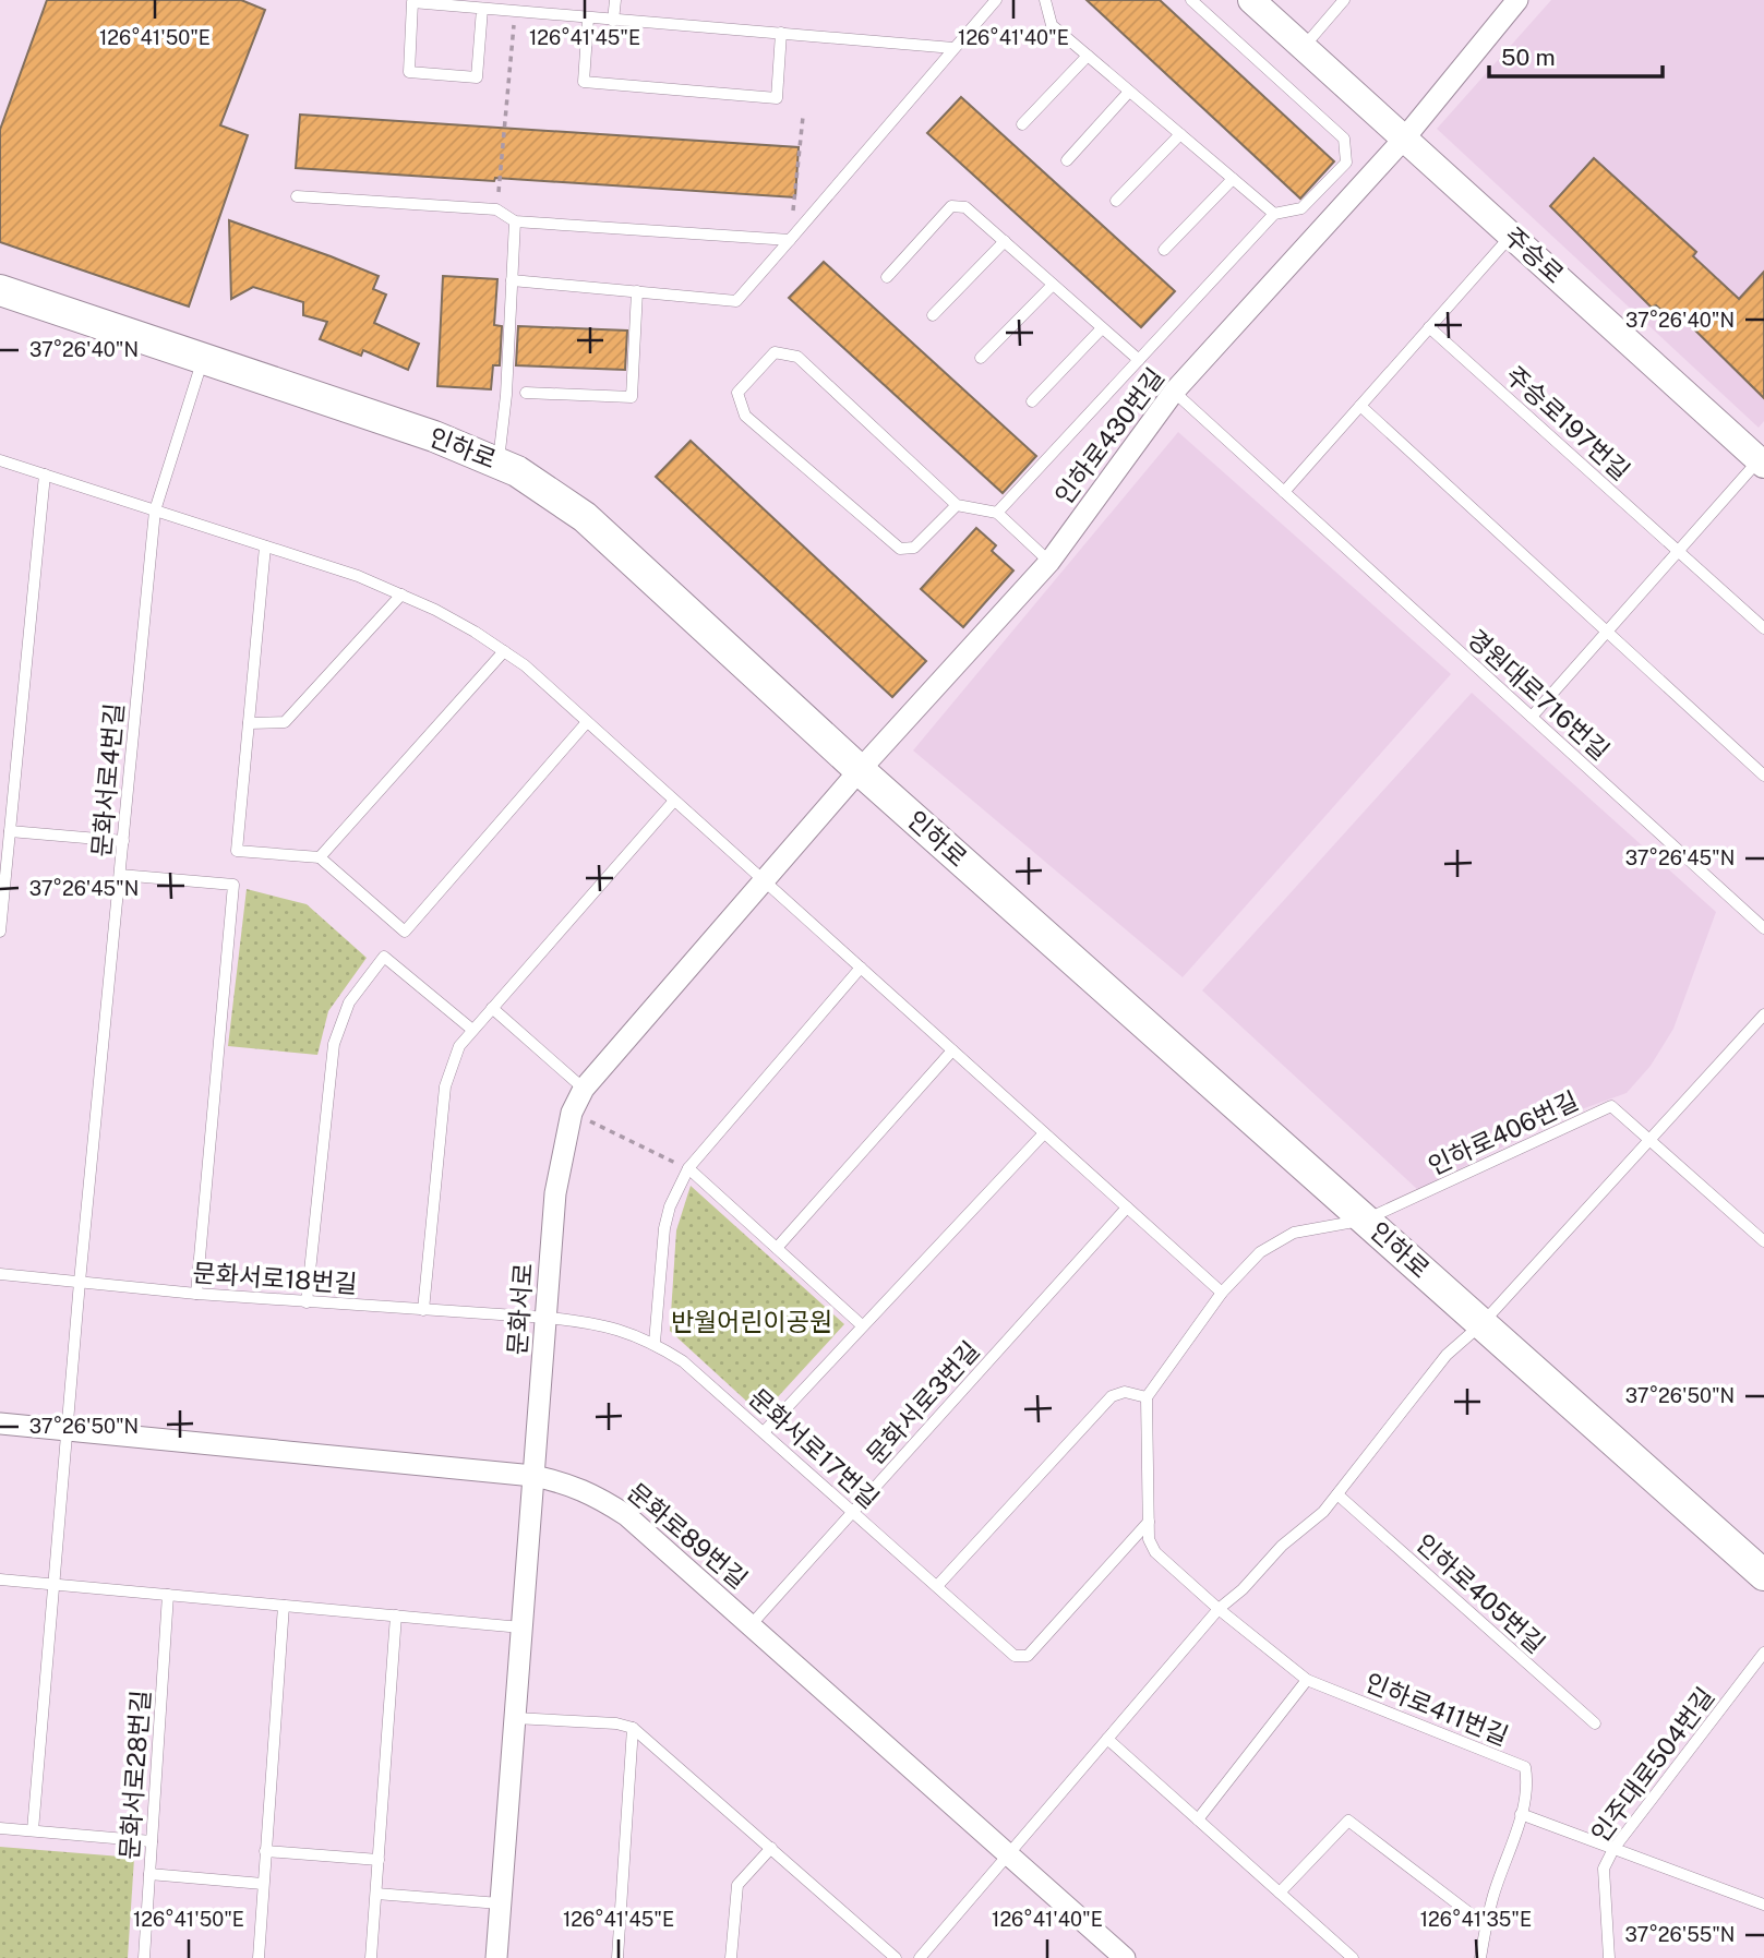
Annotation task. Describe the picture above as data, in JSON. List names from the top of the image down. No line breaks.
{"streets":{"main road":["인하로"],"street":["주승로","인하로430번길","문화서로","문화로89번길"],"lane":["주승로197번길","경원대로716번길","문화서로4번길","인하로406번길","문화서로18번길","문화서로3번길","문화서로17번길","인하로405번길","인하로411번길","인주대로504번길","문화서로28번길"]},"crossings":[["주승로","인하로430번길"],["인하로430번길","인하로"],["인하로430번길","경원대로716번길"],["인하로430번길","문화서로"],["인하로","문화서로4번길"],["인하로","인하로406번길"],["인하로","문화서로"],["문화서로4번길","문화서로18번길"],["문화서로4번길","문화로89번길"],["문화서로18번길","문화서로"],["문화서로18번길","문화서로17번길"],["문화서로","문화서로17번길"],["문화서로","문화로89번길"],["문화서로3번길","문화서로17번길"],["문화서로3번길","문화로89번길"],["문화서로17번길","인하로411번길"]],"parks":["반월어린이공원"],"scale_bar":"50 m","coordinates":["126°41'50\"E","126°41'45\"E","126°41'40\"E","37°26'40\"N","37°26'45\"N","37°26'50\"N","126°41'35\"E","37°26'55\"N"]}
